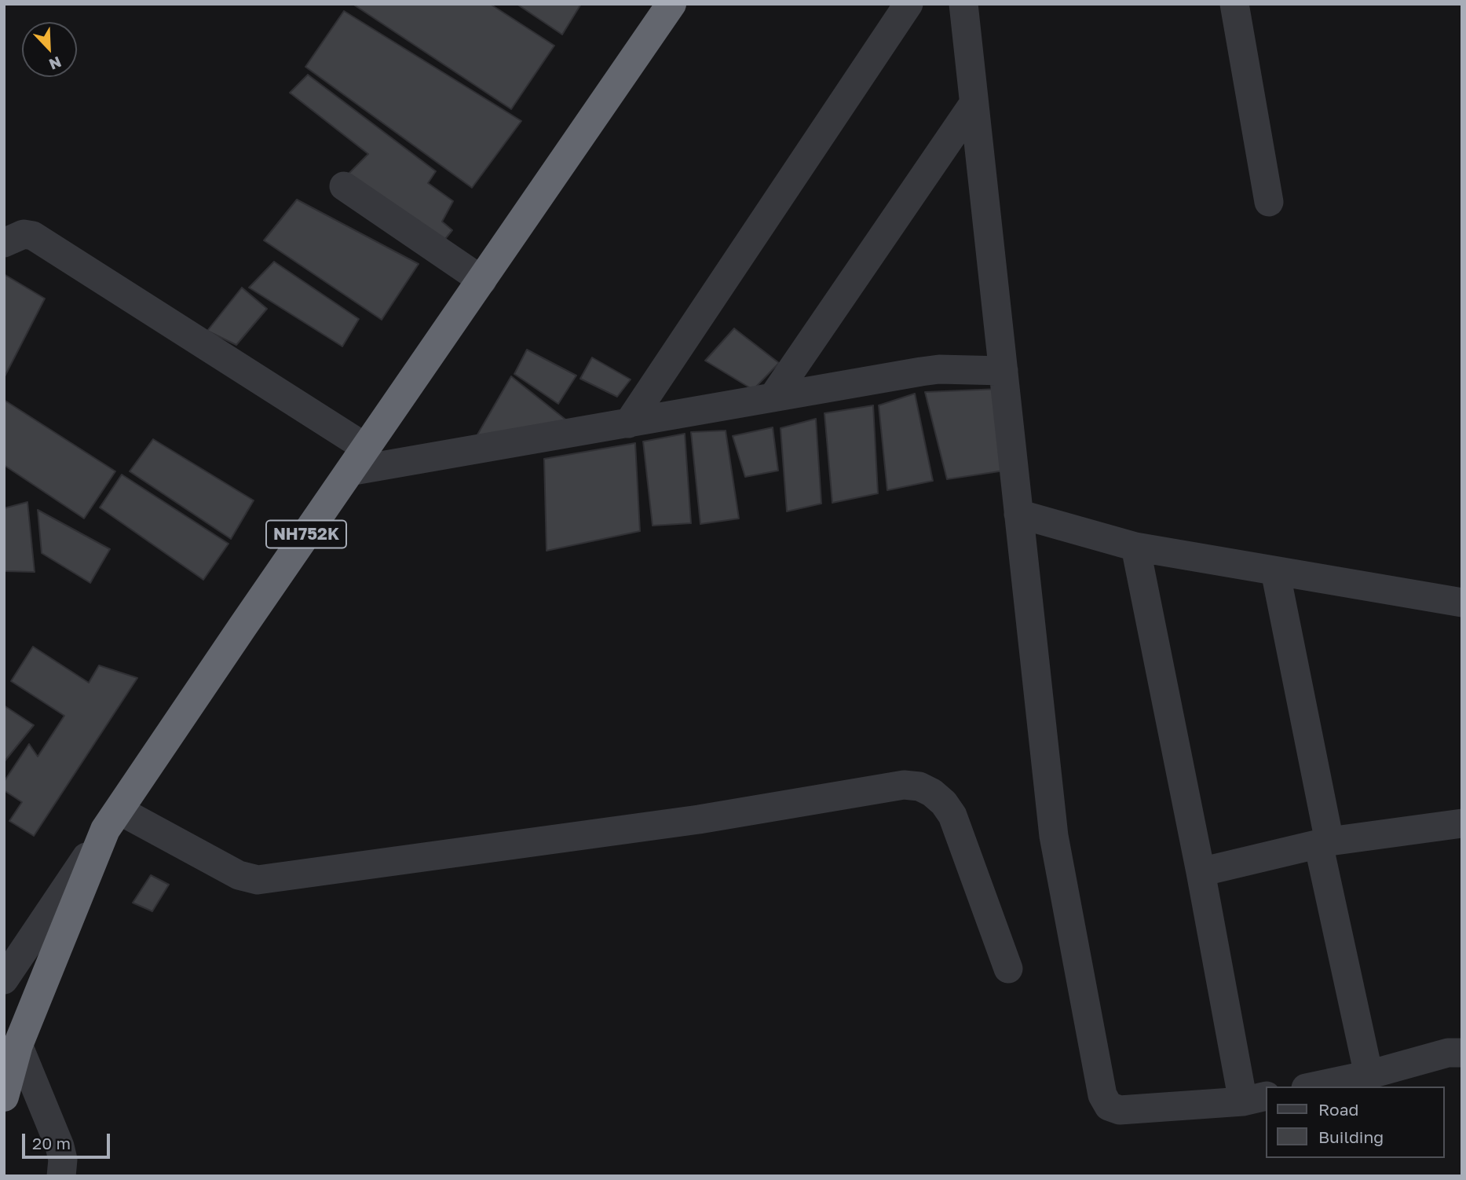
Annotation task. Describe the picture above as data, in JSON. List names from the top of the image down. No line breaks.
{"streets":{"highway":["NH752K"]},"legend":["Road","Building"],"scale_bar":"20 m","north":"bottom right"}
